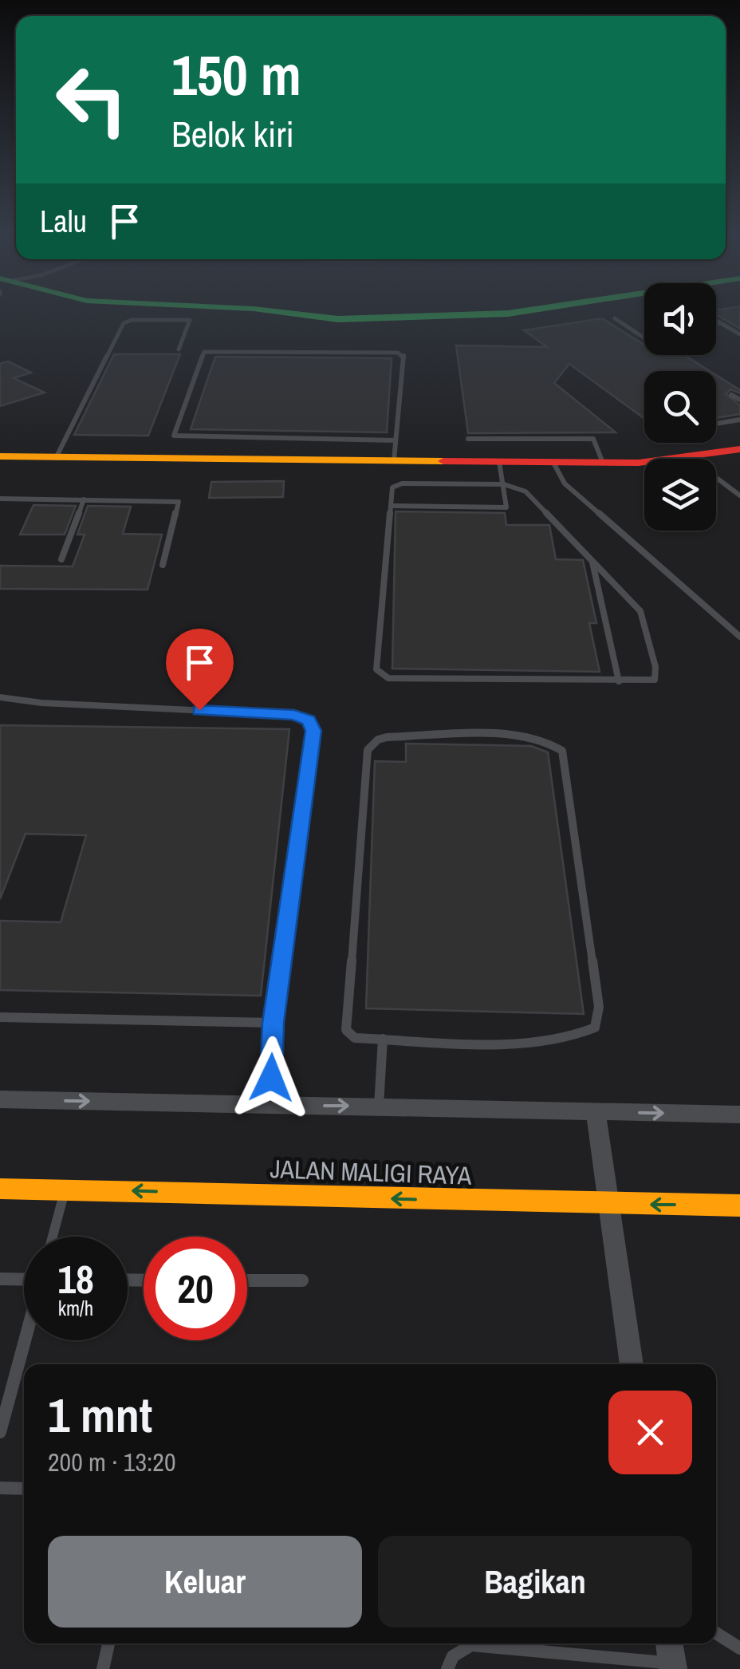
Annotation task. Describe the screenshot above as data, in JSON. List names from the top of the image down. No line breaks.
{"streets":{"street":["JALAN MALIGI RAYA"]},"page":{"turn":["150 m","Belok kiri"],"then":"Lalu","speed":"18 km/h","limit":"20","heading":["1 mnt","200 m · 13:20"],"buttons":["Keluar","Bagikan"]}}
